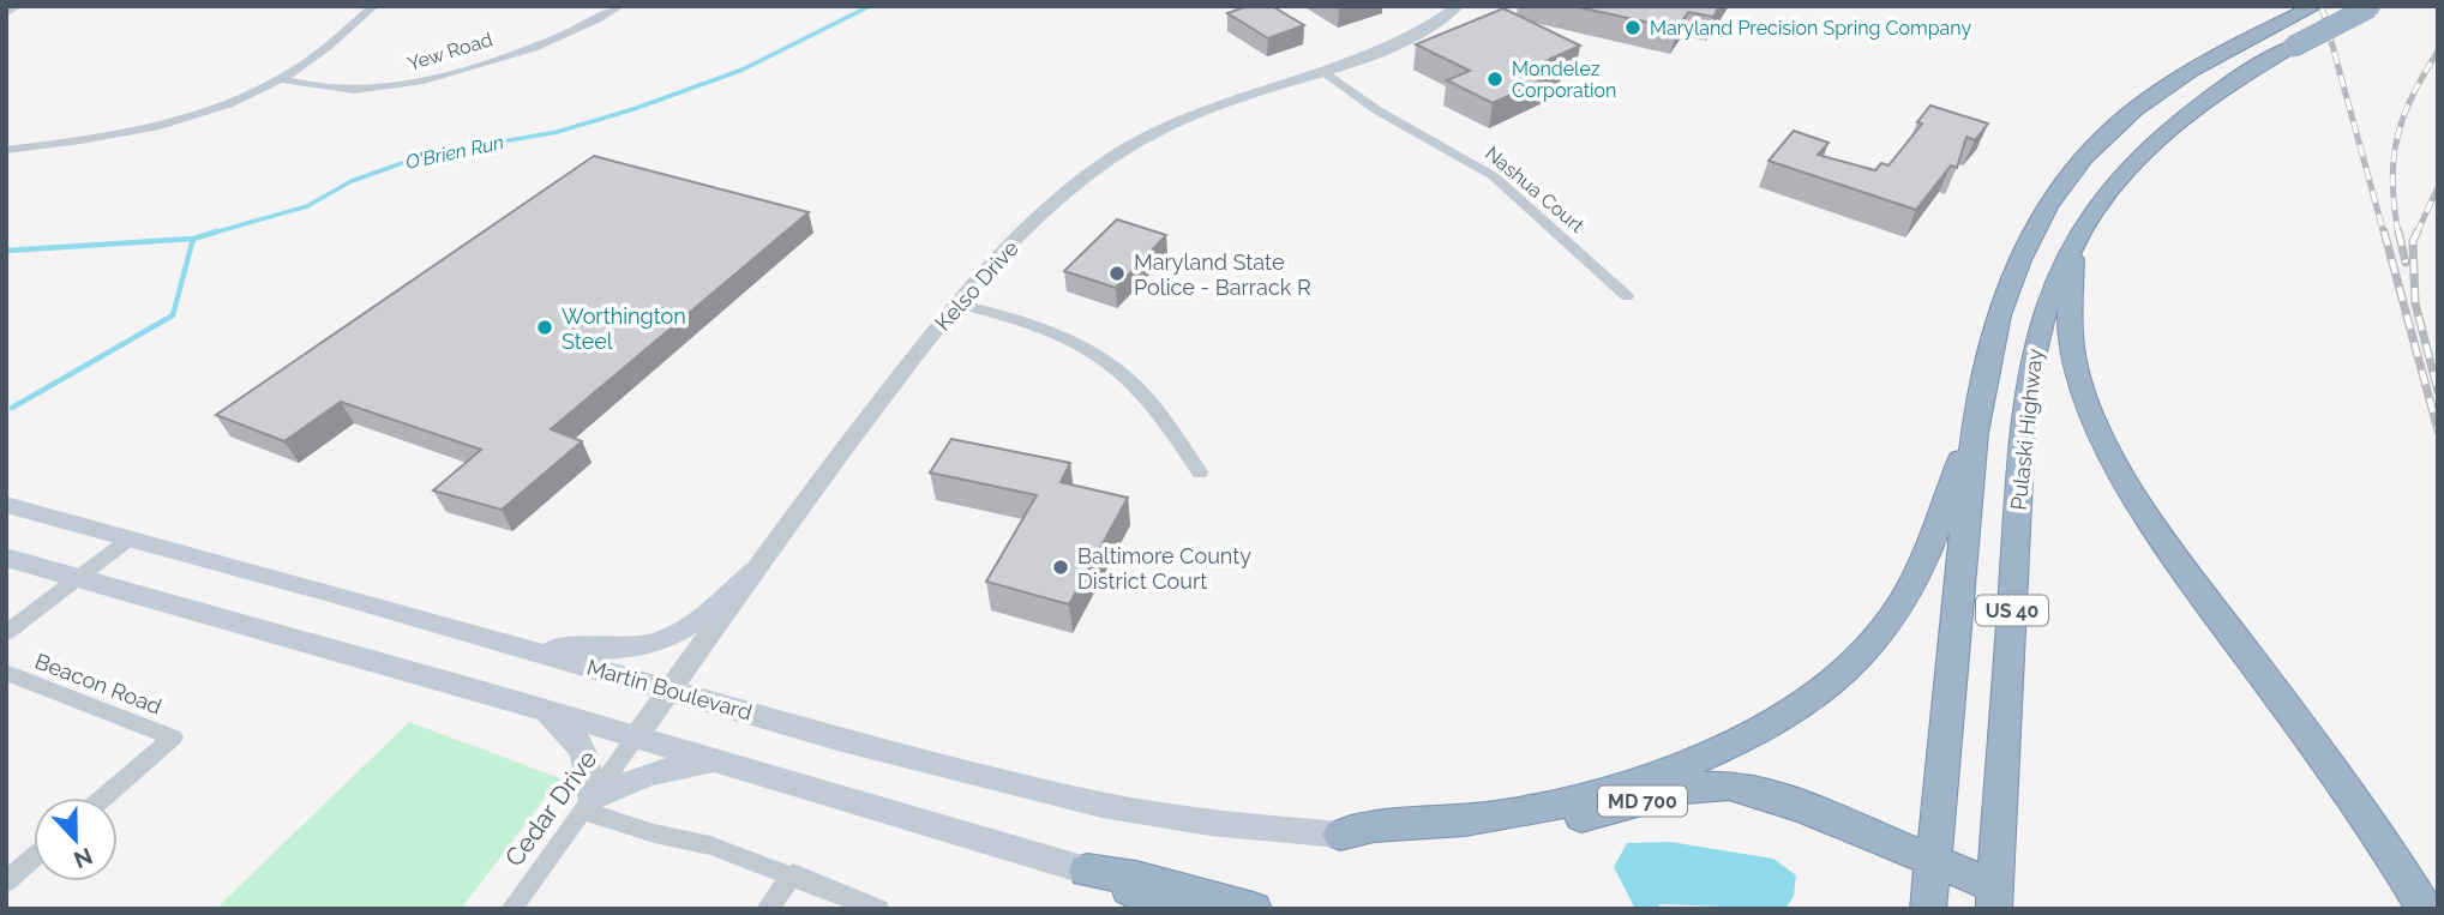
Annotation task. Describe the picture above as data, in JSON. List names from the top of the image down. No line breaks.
{"streets":{"highway":["Pulaski Highway","US 40","MD 700"],"main road":["Martin Boulevard"],"street":["Yew Road","Nashua Court","Kelso Drive","Beacon Road","Cedar Drive"]},"crossings":[["Nashua Court","Kelso Drive"],["Kelso Drive","Martin Boulevard"],["Kelso Drive","Cedar Drive"],["US 40","MD 700"],["Martin Boulevard","MD 700"]],"water":["O'Brien Run"],"places":["Maryland Precision Spring Company","Mondelez Corporation","Maryland State Police - Barrack R","Worthington Steel","Baltimore County District Court"],"north":"bottom"}
